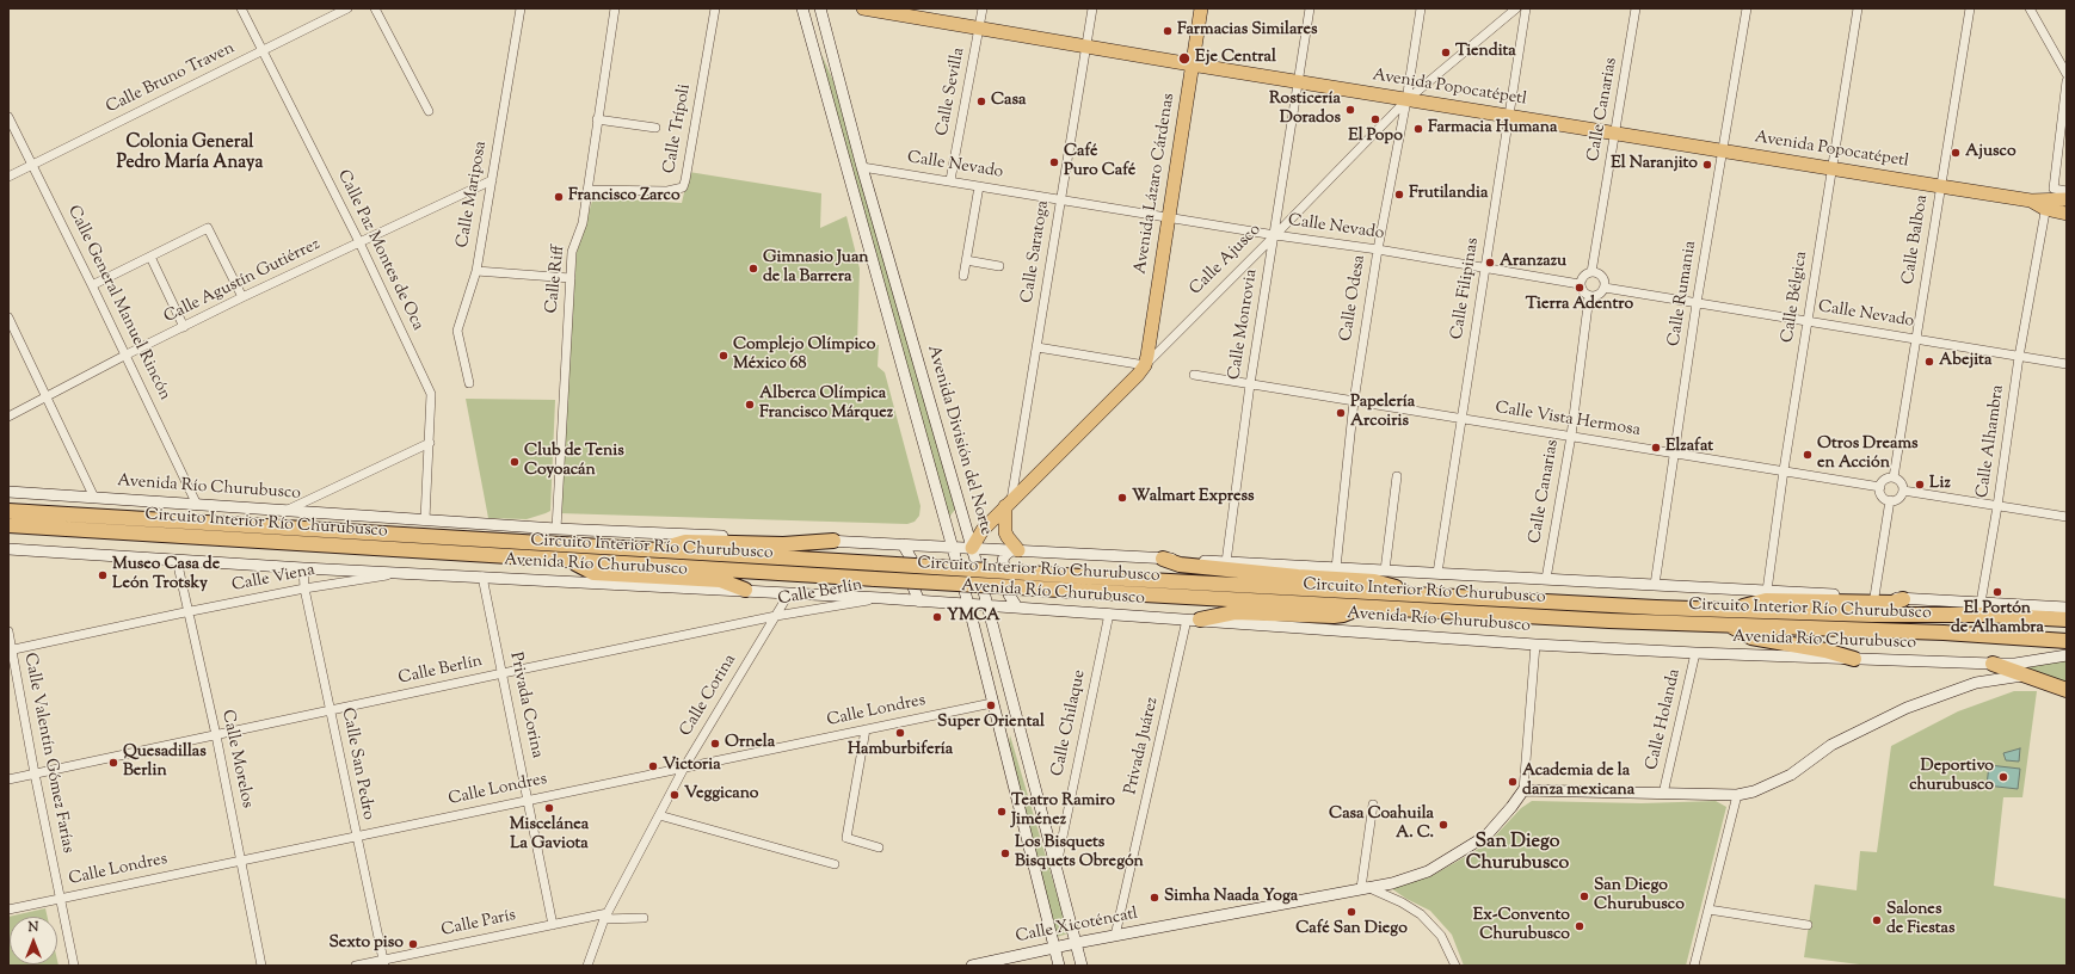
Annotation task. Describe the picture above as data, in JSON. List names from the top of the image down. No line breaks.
{"streets":{"highway":["Circuito Interior Río Churubusco"],"main road":["Avenida Popocatépetl","Avenida Lázaro Cárdenas","Calle Ajusco","Avenida División del Norte","Avenida Río Churubusco","Calle Xicoténcatl"],"street":["Calle Bruno Traven","Calle Sevilla","Calle Canarias","Calle Trípoli","Calle Nevado","Calle Mariposa","Calle Balboa","Calle Paz Montes de Oca","Calle Saratoga","Calle Riff","Calle Agustín Gutiérrez","Calle Filipinas","Calle Rumania","Calle Bélgica","Calle Odesa","Calle General Manuel Rincón","Calle Monrovia","Calle Vista Hermosa","Calle Alhambra","Calle Viena","Calle Berlín","Calle Corina","Privada Corina","Calle Londres","Calle Holanda","Calle Chilaque","Privada Juárez","Calle Valentín Gómez Farías","Calle Morelos","Calle San Pedro","Calle París"]},"crossings":[["Calle Bruno Traven","Calle Paz Montes de Oca"],["Calle Bruno Traven","Calle General Manuel Rincón"],["Avenida Popocatépetl","Calle Sevilla"],["Avenida Popocatépetl","Calle Canarias"],["Avenida Popocatépetl","Avenida Lázaro Cárdenas"],["Avenida Popocatépetl","Calle Balboa"],["Avenida Popocatépetl","Calle Saratoga"],["Avenida Popocatépetl","Calle Ajusco"],["Avenida Popocatépetl","Calle Filipinas"],["Avenida Popocatépetl","Calle Rumania"],["Avenida Popocatépetl","Calle Bélgica"],["Avenida Popocatépetl","Calle Odesa"],["Avenida Popocatépetl","Calle Monrovia"],["Avenida Popocatépetl","Calle Alhambra"],["Calle Sevilla","Calle Nevado"],["Calle Canarias","Calle Nevado"],["Calle Canarias","Calle Vista Hermosa"],["Calle Canarias","Avenida Río Churubusco"],["Calle Trípoli","Calle Riff"],["Calle Nevado","Avenida Lázaro Cárdenas"],["Calle Nevado","Calle Balboa"],["Calle Nevado","Calle Saratoga"],["Calle Nevado","Calle Ajusco"],["Calle Nevado","Calle Filipinas"],["Calle Nevado","Calle Rumania"],["Calle Nevado","Calle Bélgica"],["Calle Nevado","Calle Odesa"],["Calle Nevado","Calle Monrovia"],["Calle Nevado","Avenida División del Norte"],["Calle Nevado","Calle Alhambra"],["Avenida Lázaro Cárdenas","Calle Ajusco"],["Calle Mariposa","Calle Agustín Gutiérrez"],["Calle Balboa","Calle Vista Hermosa"],["Calle Paz Montes de Oca","Calle Agustín Gutiérrez"],["Calle Paz Montes de Oca","Avenida Río Churubusco"],["Calle Saratoga","Calle Ajusco"],["Calle Ajusco","Calle Odesa"],["Calle Ajusco","Calle Monrovia"],["Calle Ajusco","Avenida División del Norte"],["Calle Ajusco","Avenida Río Churubusco"],["Calle Riff","Avenida Río Churubusco"],["Calle Agustín Gutiérrez","Calle General Manuel Rincón"],["Calle Filipinas","Calle Vista Hermosa"],["Calle Filipinas","Avenida Río Churubusco"],["Calle Rumania","Calle Vista Hermosa"],["Calle Rumania","Avenida Río Churubusco"],["Calle Bélgica","Calle Vista Hermosa"],["Calle Bélgica","Avenida Río Churubusco"],["Calle Odesa","Calle Vista Hermosa"],["Calle Odesa","Avenida Río Churubusco"],["Calle General Manuel Rincón","Avenida Río Churubusco"],["Calle Monrovia","Calle Vista Hermosa"],["Calle Monrovia","Avenida Río Churubusco"],["Avenida División del Norte","Avenida Río Churubusco"],["Avenida División del Norte","Calle Londres"],["Avenida División del Norte","Calle Chilaque"],["Avenida División del Norte","Calle Xicoténcatl"],["Calle Alhambra","Avenida Río Churubusco"],["Avenida Río Churubusco","Calle Viena"],["Avenida Río Churubusco","Calle Berlín"],["Avenida Río Churubusco","Calle Corina"],["Avenida Río Churubusco","Privada Corina"],["Avenida Río Churubusco","Calle Holanda"],["Avenida Río Churubusco","Calle Chilaque"],["Avenida Río Churubusco","Privada Juárez"],["Avenida Río Churubusco","Calle Morelos"],["Avenida Río Churubusco","Calle San Pedro"],["Calle Viena","Calle Valentín Gómez Farías"],["Calle Viena","Calle Morelos"],["Calle Viena","Calle San Pedro"],["Calle Berlín","Calle Corina"],["Calle Berlín","Privada Corina"],["Calle Berlín","Calle Valentín Gómez Farías"],["Calle Berlín","Calle Morelos"],["Calle Berlín","Calle San Pedro"],["Calle Corina","Calle Londres"],["Calle Corina","Calle París"],["Privada Corina","Calle Londres"],["Privada Corina","Calle París"],["Calle Londres","Calle Valentín Gómez Farías"],["Calle Londres","Calle Morelos"],["Calle Londres","Calle San Pedro"],["Privada Juárez","Calle Xicoténcatl"],["Calle San Pedro","Calle París"]],"districts":["Colonia General Pedro María Anaya","San Diego Churubusco"],"places":["Farmacias Similares","Tiendita","Eje Central","Casa","Rosticería Dorados","El Popo","Farmacia Humana","Ajusco","Café Puro Café","El Naranjito","Frutilandia","Francisco Zarco","Aranzazu","Gimnasio Juan de la Barrera","Tierra Adentro","Complejo Olímpico México 68","Abejita","Alberca Olímpica Francisco Márquez","Papelería Arcoiris","Elzafat","Otros Dreams en Acción","Club de Tenis Coyoacán","Liz","Walmart Express","Museo Casa de León Trotsky","El Portón de Alhambra","YMCA","Super Oriental","Hamburbifería","Ornela","Quesadillas Berlin","Victoria","Deportivo churubusco","Academia de la danza mexicana","Veggicano","Miscelánea La Gaviota","Teatro Ramiro Jiménez","Casa Coahuila A. C.","Los Bisquets Bisquets Obregón","San Diego Churubusco","Simha Naada Yoga","Café San Diego","Salones de Fiestas","Ex-Convento Churubusco","Sexto piso"],"north":"top"}
